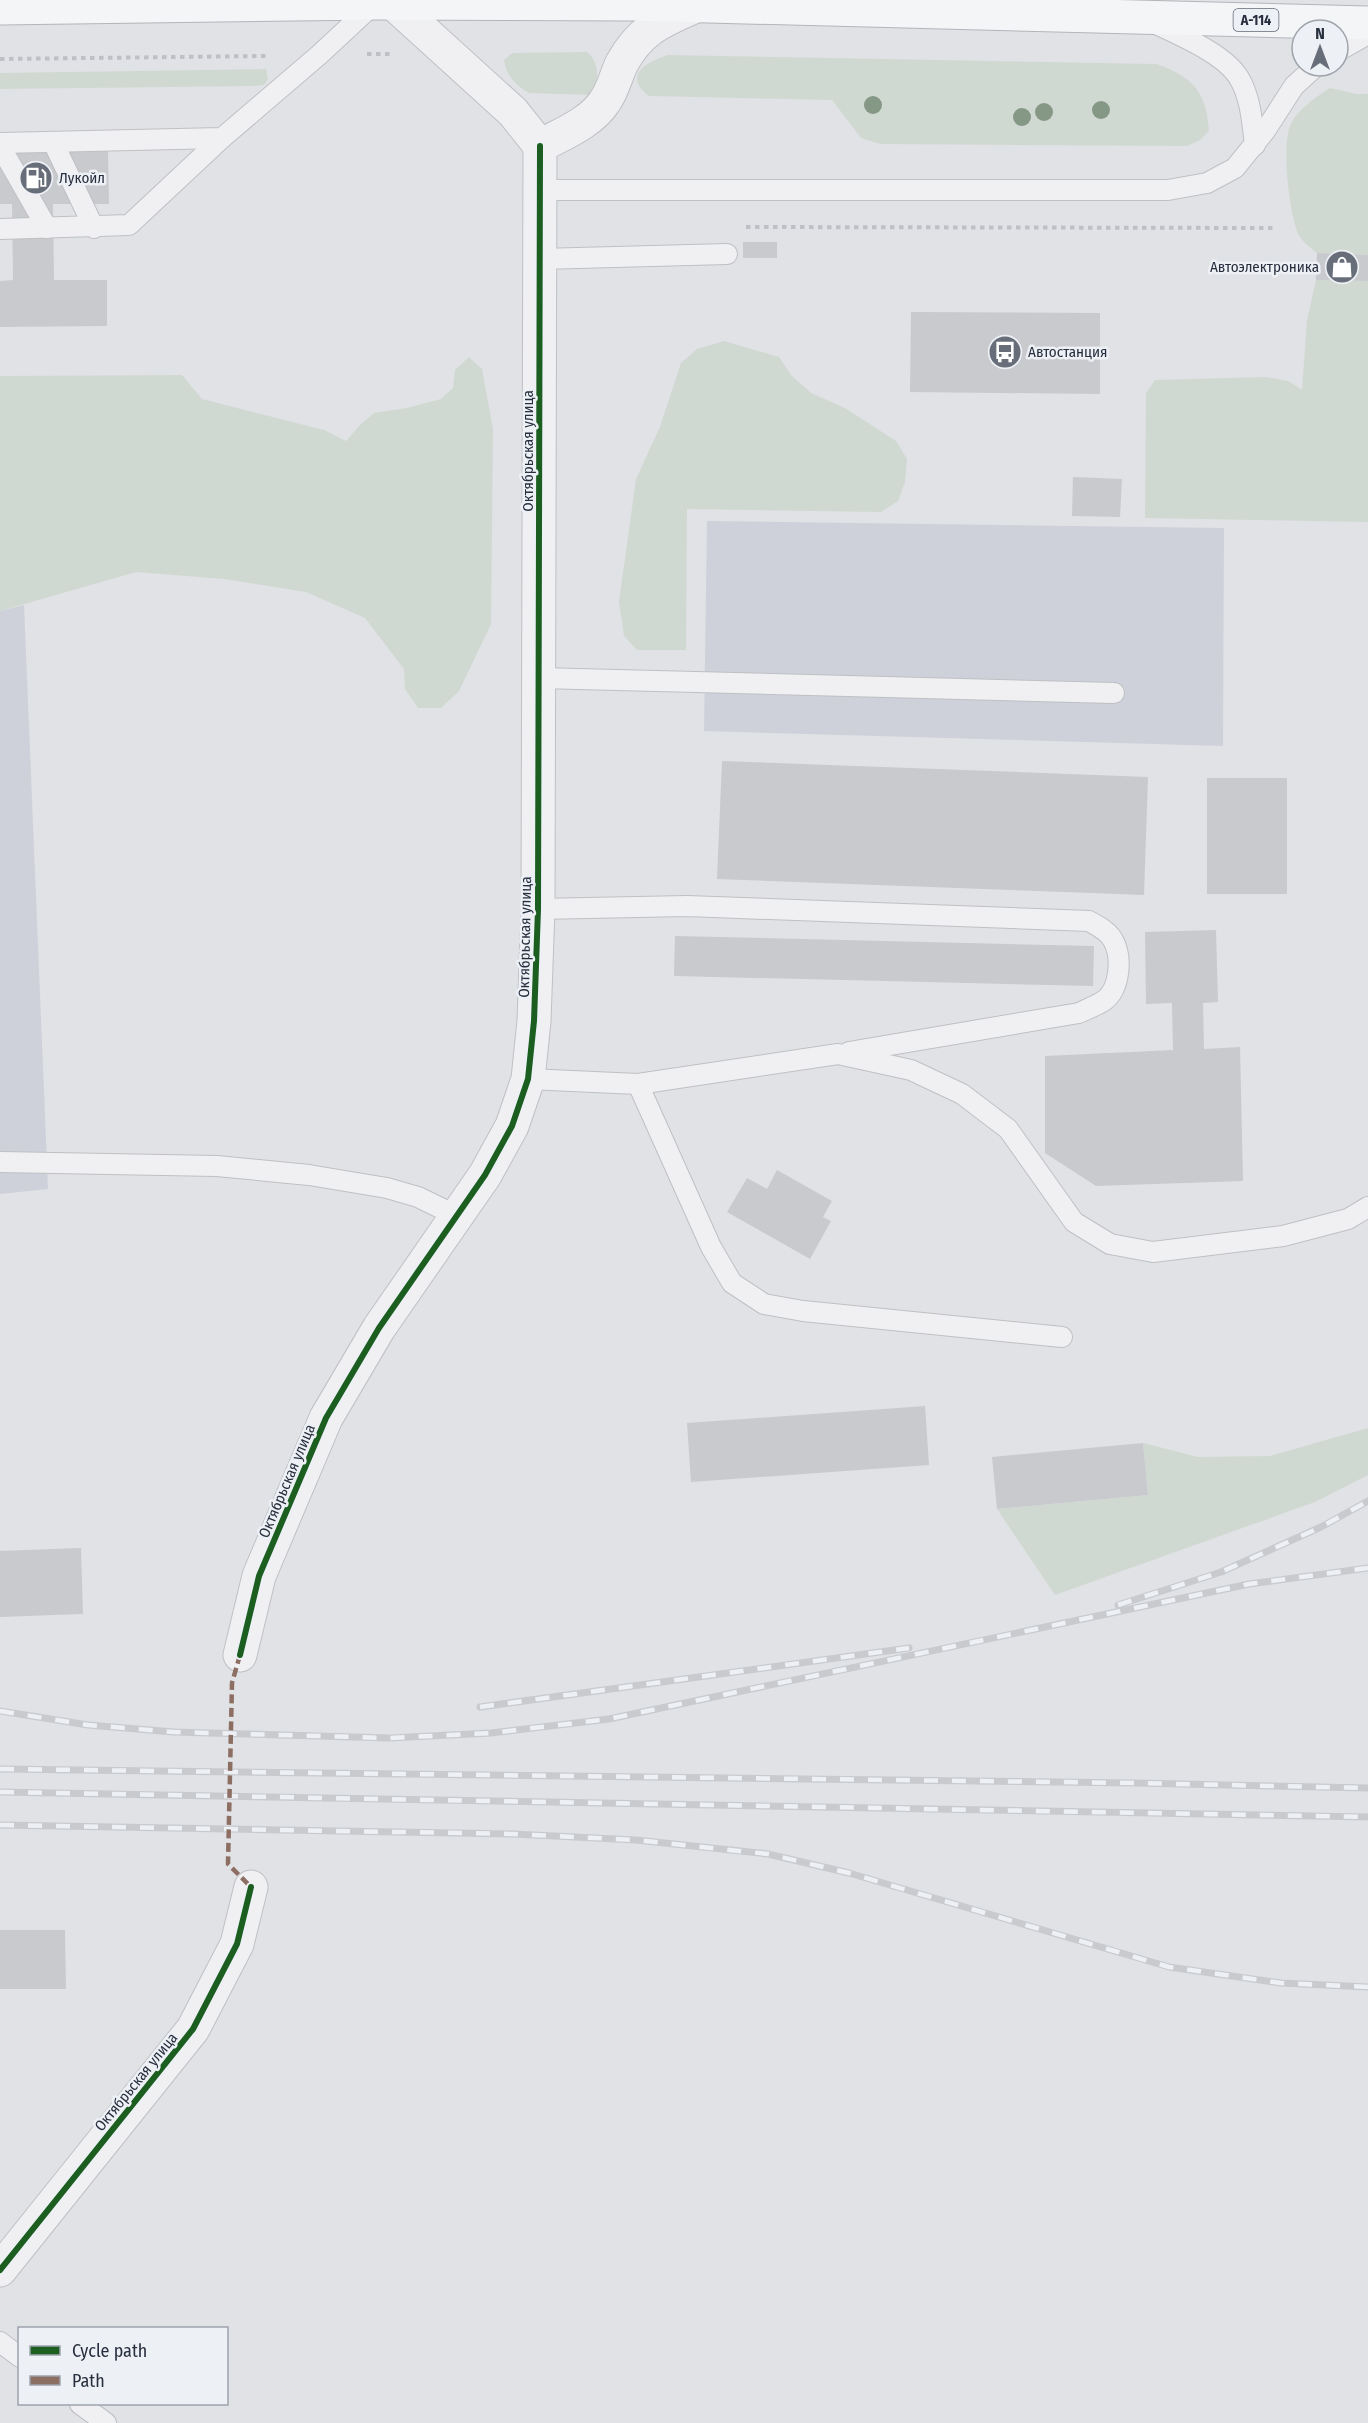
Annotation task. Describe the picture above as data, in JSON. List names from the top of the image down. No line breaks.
{"streets":{"highway":["А-114"],"street":["Октябрьская улица"]},"places":{"fuel station":["Лукойл"],"shop":["Автоэлектроника"],"bus stop":["Автостанция"]},"legend":["Cycle path","Path"],"north":"top"}
